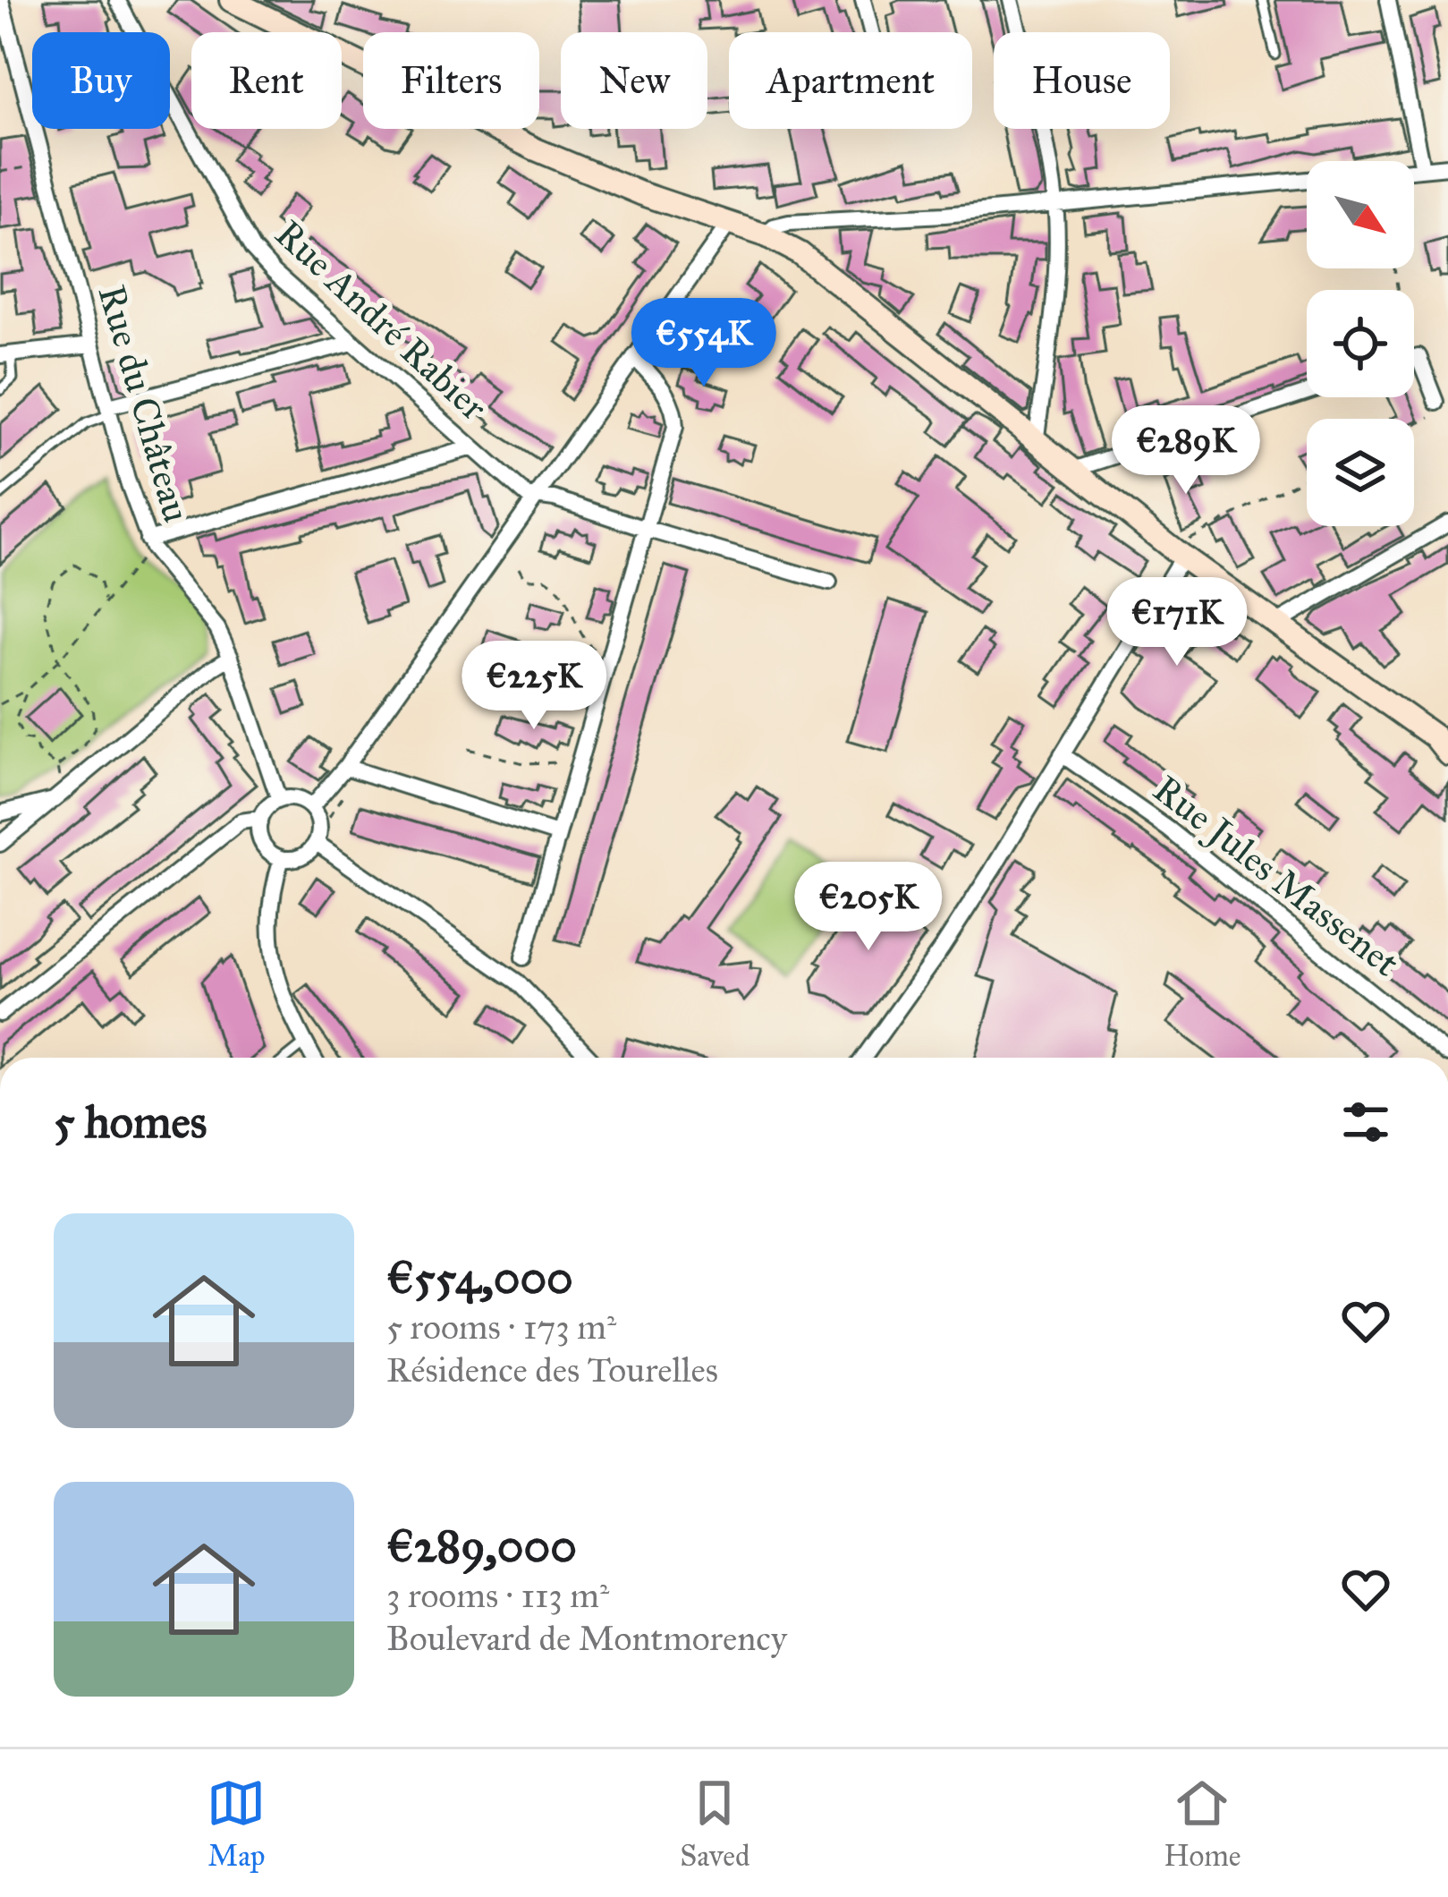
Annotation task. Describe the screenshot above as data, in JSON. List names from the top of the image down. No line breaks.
{"streets":{"street":["Rue André Rabier","Rue du Château","Rue Jules Massenet"]},"north":"bottom right","page":{"chip":["Buy","Rent","Filters","New","Apartment","House"],"price":["€554K","€289K","€171K","€225K","€205K"],"heading":"5 homes","list":[{"name":"€554,000","note":"5 rooms · 173 m² · Résidence des Tourelles"},{"name":"€289,000","note":"3 rooms · 113 m² · Boulevard de Montmorency"}],"tabs":["Map","Saved","Home"]}}
